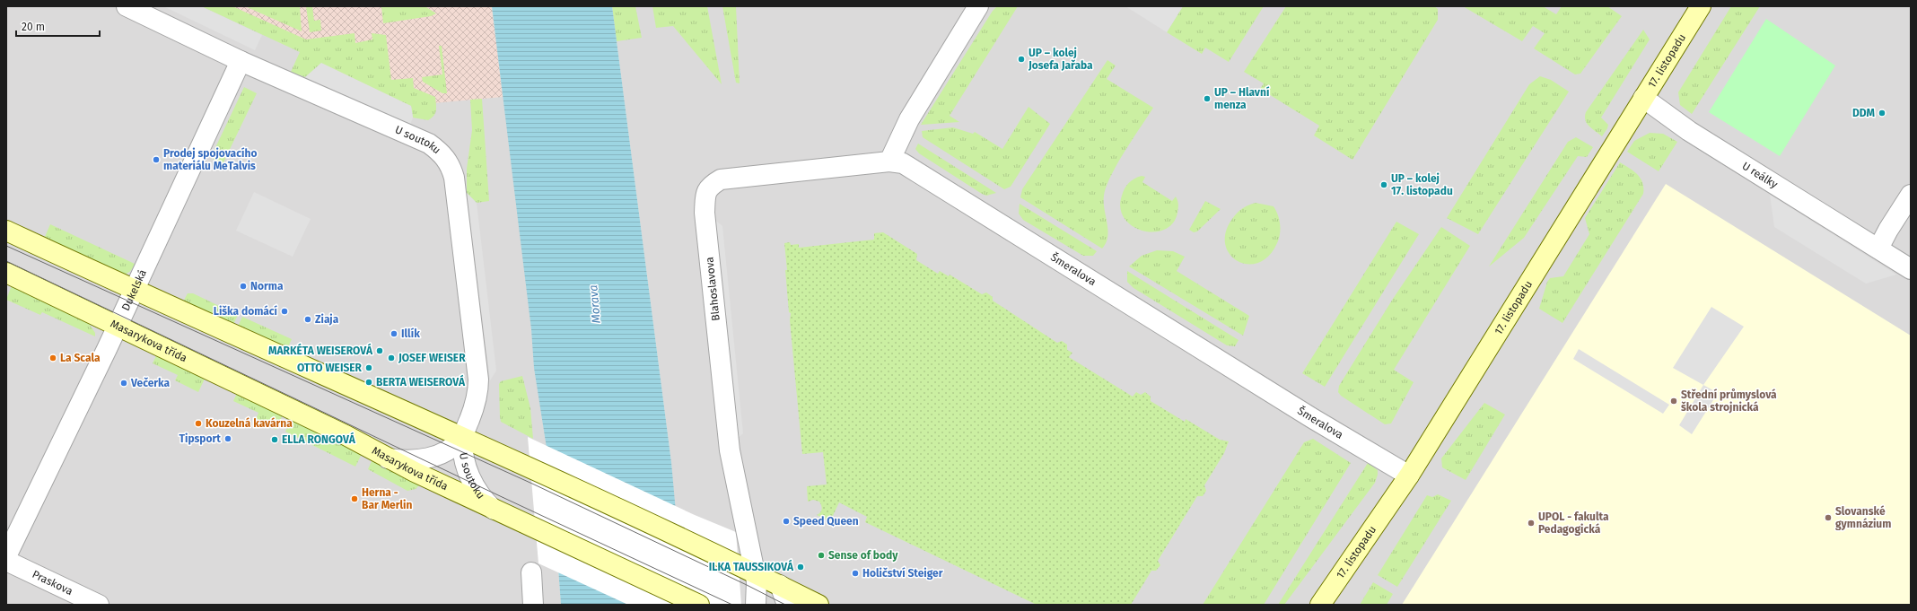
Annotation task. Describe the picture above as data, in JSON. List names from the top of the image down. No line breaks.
{"streets":{"street":["17. listopadu","U soutoku","U reálky","Šmeralova","Blahoslavova","Dukelská","Masarykova třída","Praskova"]},"crossings":[["17. listopadu","U reálky"],["17. listopadu","Šmeralova"],["U soutoku","Dukelská"],["U soutoku","Masarykova třída"],["Šmeralova","Blahoslavova"],["Dukelská","Masarykova třída"]],"water":["Morava"],"places":["UP – kolej Josefa Jařaba","UP – Hlavní menza","DDM","Prodej spojovacího materiálu MeTalvis","UP – kolej 17. listopadu","Norma","Liška domácí","Ziaja","Illík","MARKÉTA WEISEROVÁ","La Scala","JOSEF WEISER","OTTO WEISER","BERTA WEISEROVÁ","Večerka","Střední průmyslová škola strojnická","Kouzelná kavárna","Tipsport","ELLA RONGOVÁ","Herna - Bar Merlin","Slovanské gymnázium","Speed Queen","UPOL - fakulta Pedagogická","Sense of body","ILKA TAUSSIKOVÁ","Holičství Steiger"],"scale_bar":"20 m"}
